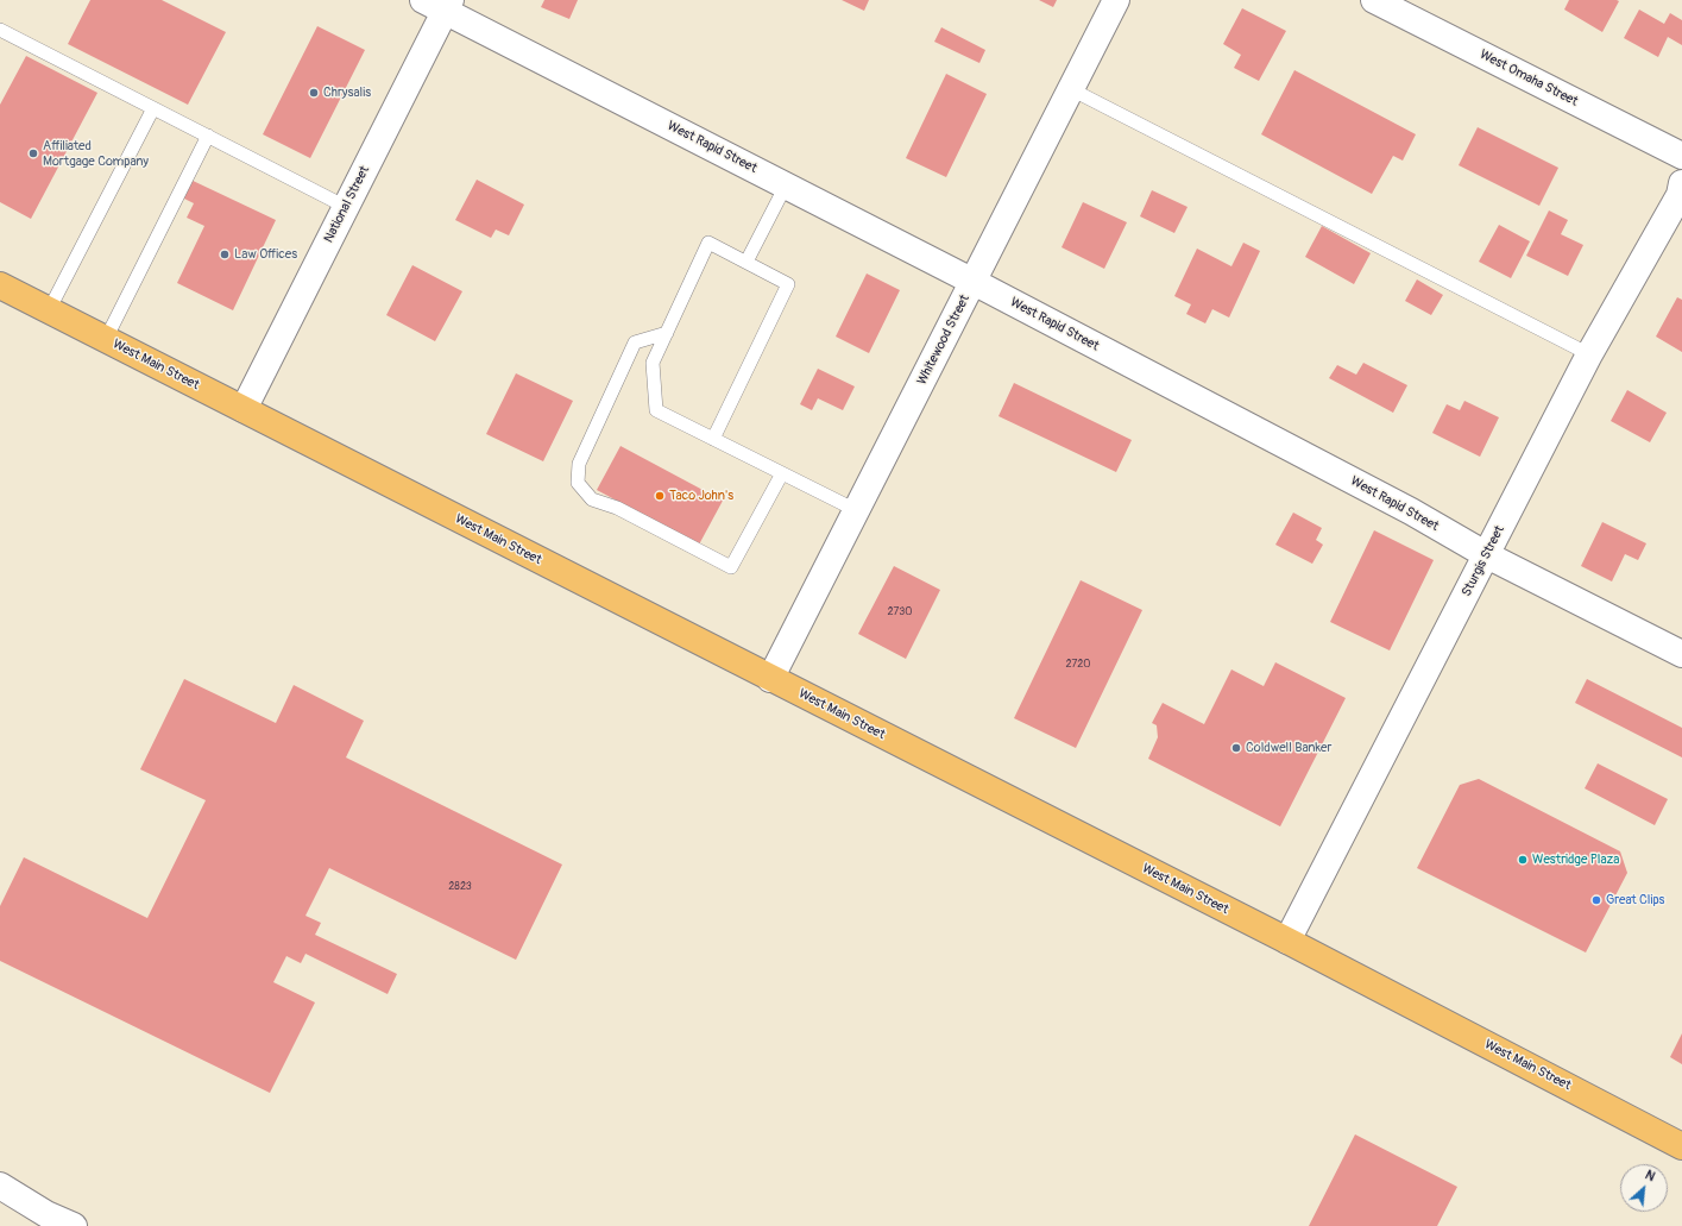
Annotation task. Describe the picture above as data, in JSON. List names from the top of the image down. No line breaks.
{"streets":{"main road":["West Main Street"],"street":["West Omaha Street","West Rapid Street","National Street","Whitewood Street","Sturgis Street"]},"crossings":[["West Rapid Street","National Street"],["West Rapid Street","Whitewood Street"],["West Rapid Street","Sturgis Street"],["National Street","West Main Street"],["Whitewood Street","West Main Street"],["West Main Street","Sturgis Street"]],"places":["Chrysalis","Affiliated Mortgage Company","Law Offices","Taco John's","Coldwell Banker","Westridge Plaza","Great Clips"],"house_numbers":["2730","2720","2823"],"north":"top right"}
